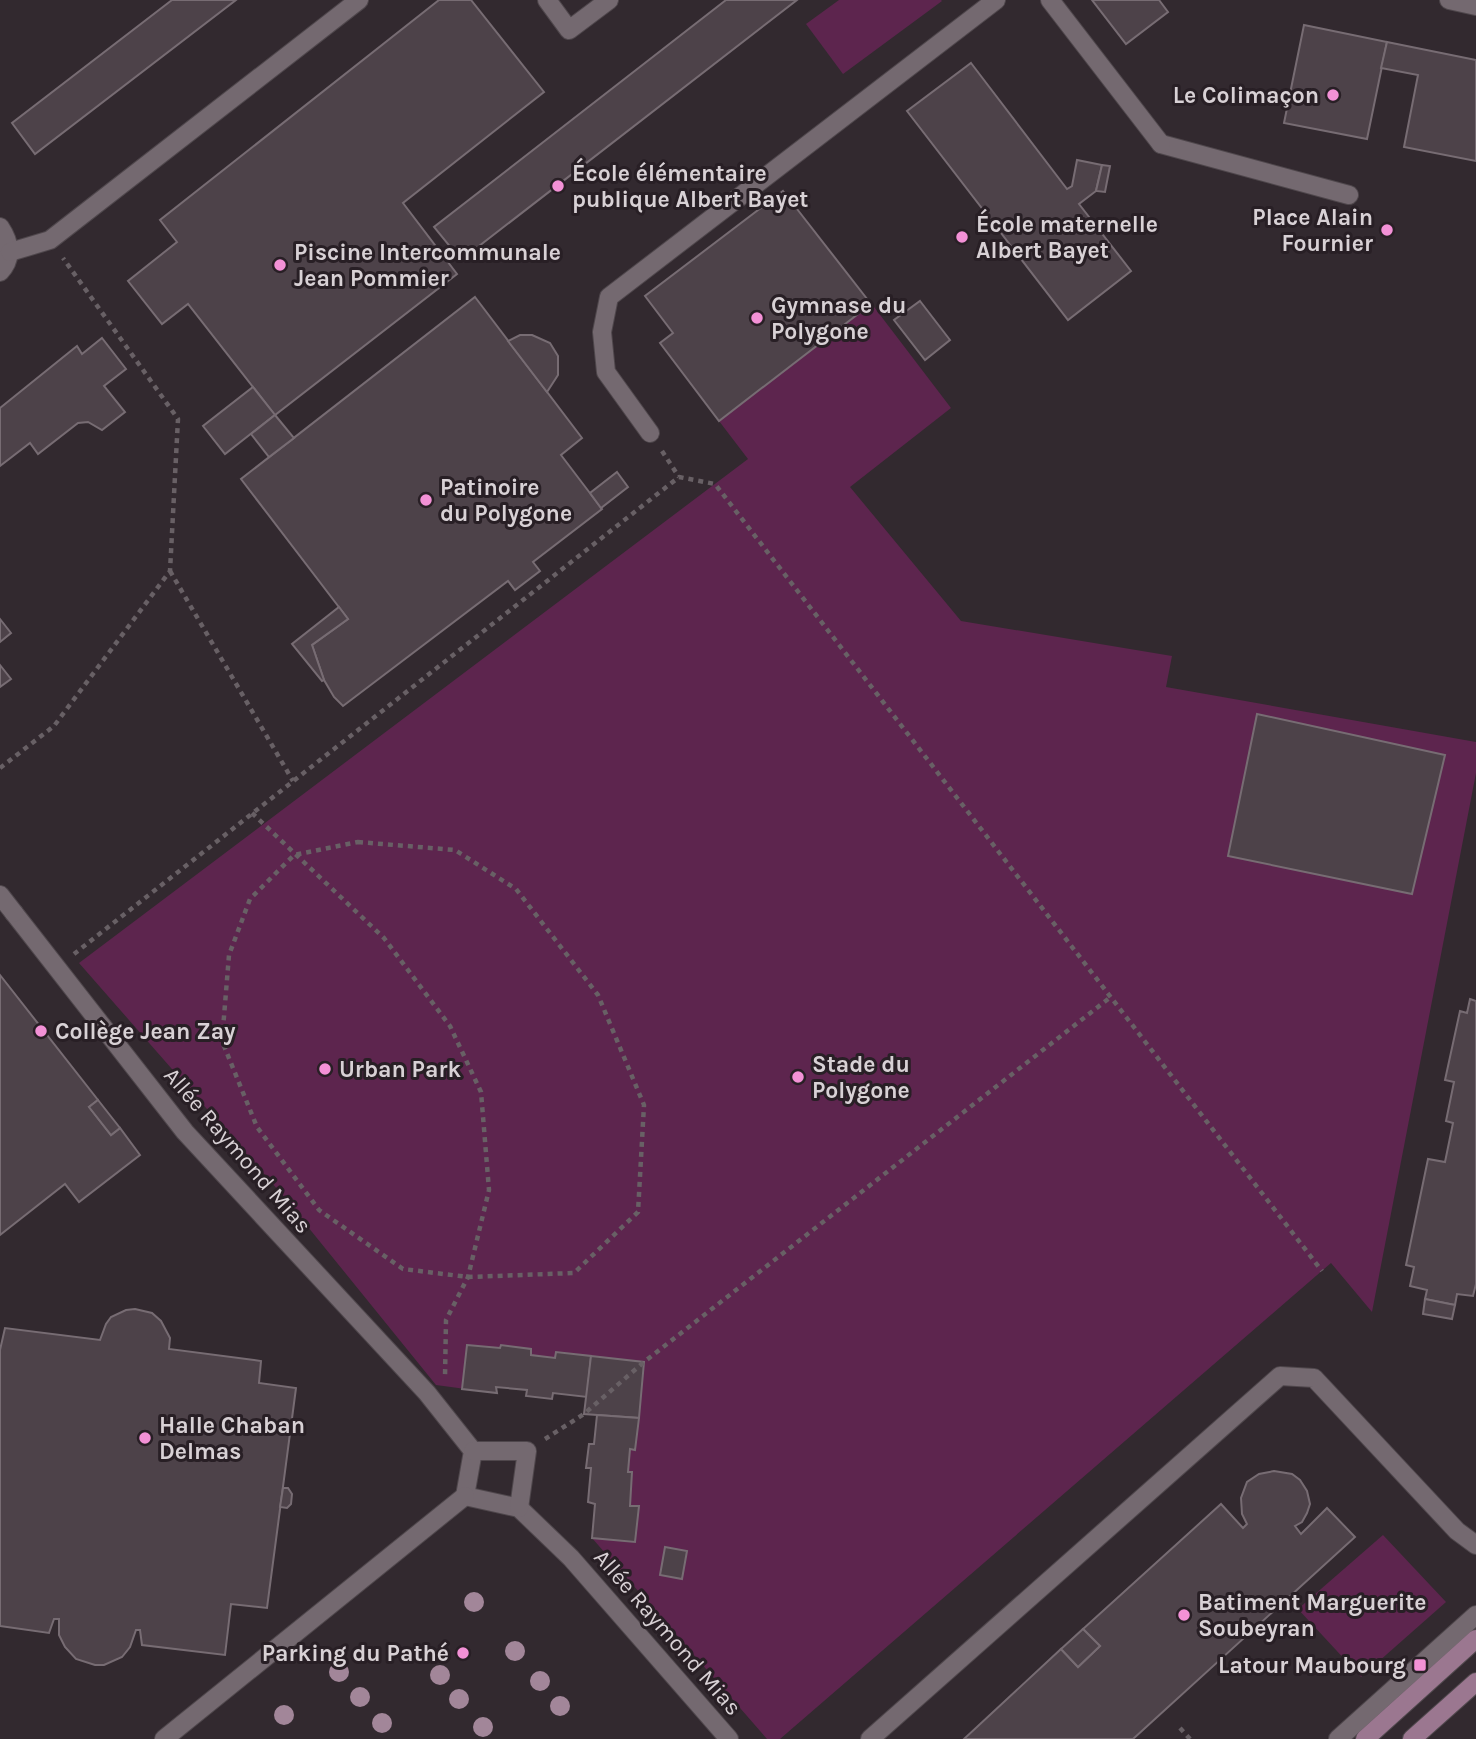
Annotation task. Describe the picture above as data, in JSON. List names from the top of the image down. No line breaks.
{"streets":{"street":["Allée Raymond Mias"]},"places":{"other":["Le Colimaçon","École élémentaire publique Albert Bayet","Place Alain Fournier","École maternelle Albert Bayet","Piscine Intercommunale Jean Pommier","Gymnase du Polygone","Patinoire du Polygone","Collège Jean Zay","Urban Park","Stade du Polygone","Halle Chaban Delmas","Batiment Marguerite Soubeyran","Parking du Pathé"],"transit":["Latour Maubourg"]}}
